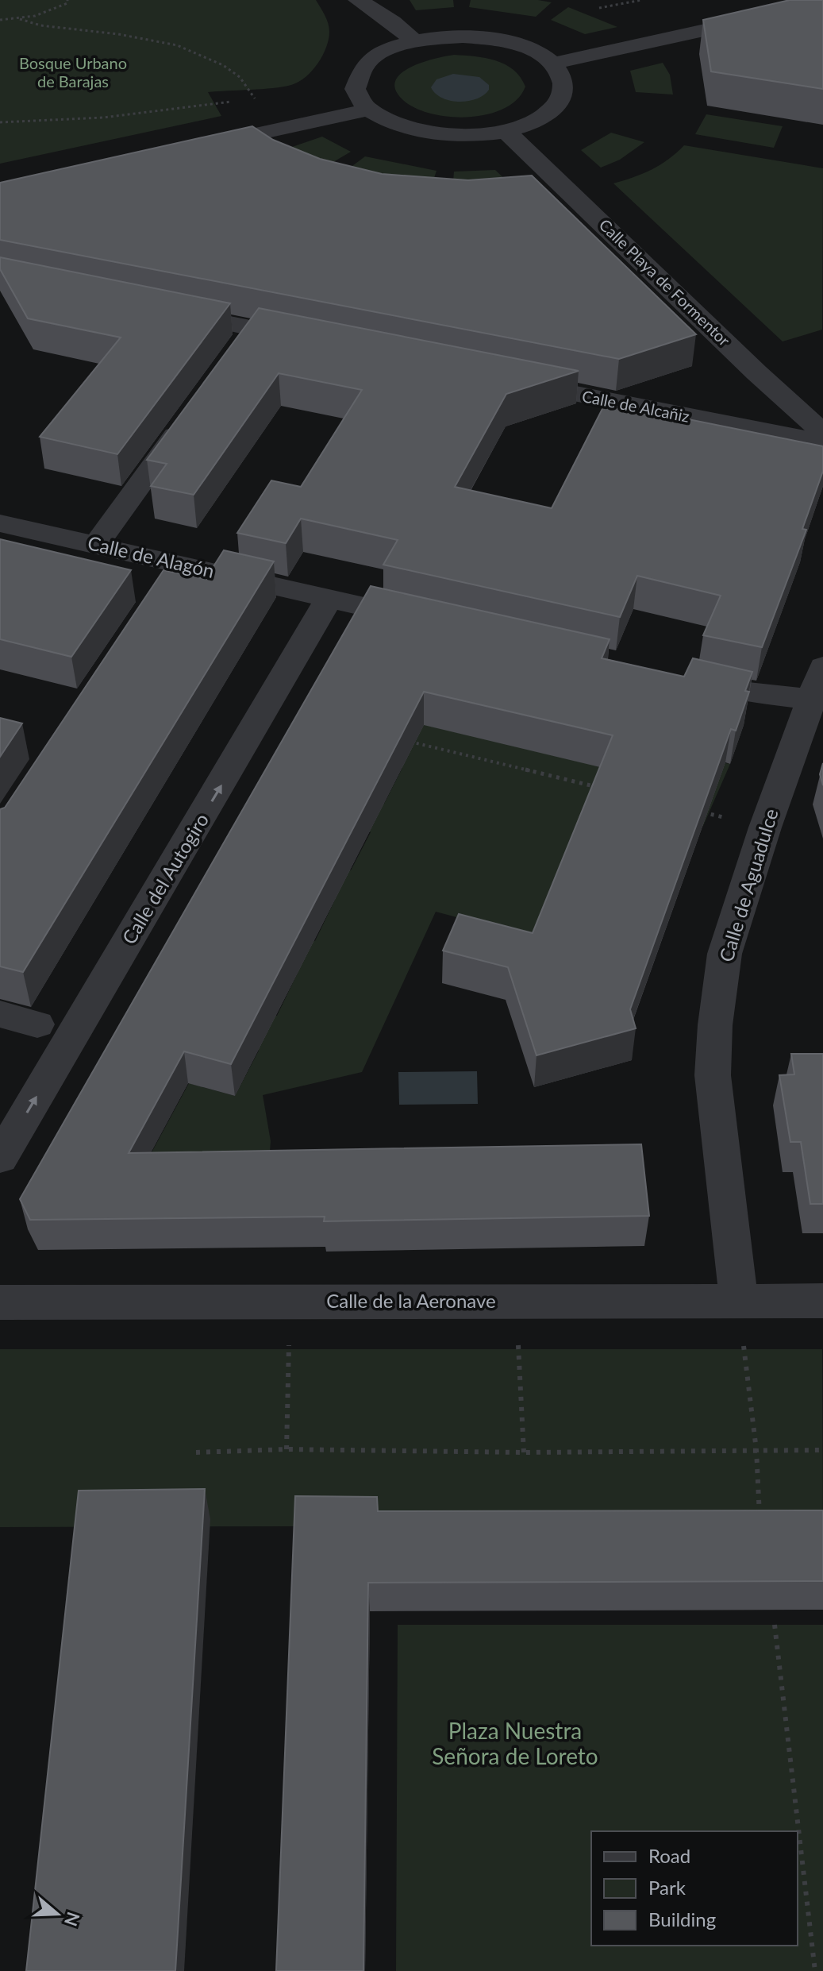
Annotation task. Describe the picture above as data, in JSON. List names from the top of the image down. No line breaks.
{"streets":{"street":["Calle Playa de Formentor","Calle de Alcañiz","Calle de Alagón","Calle del Autogiro","Calle de Aguadulce","Calle de la Aeronave"]},"crossings":[["Calle de Alagón","Calle del Autogiro"],["Calle de Aguadulce","Calle de la Aeronave"]],"one_way":["Calle del Autogiro"],"parks":["Bosque Urbano de Barajas","Plaza Nuestra Señora de Loreto"],"legend":["Road","Park","Building"],"north":"right"}
